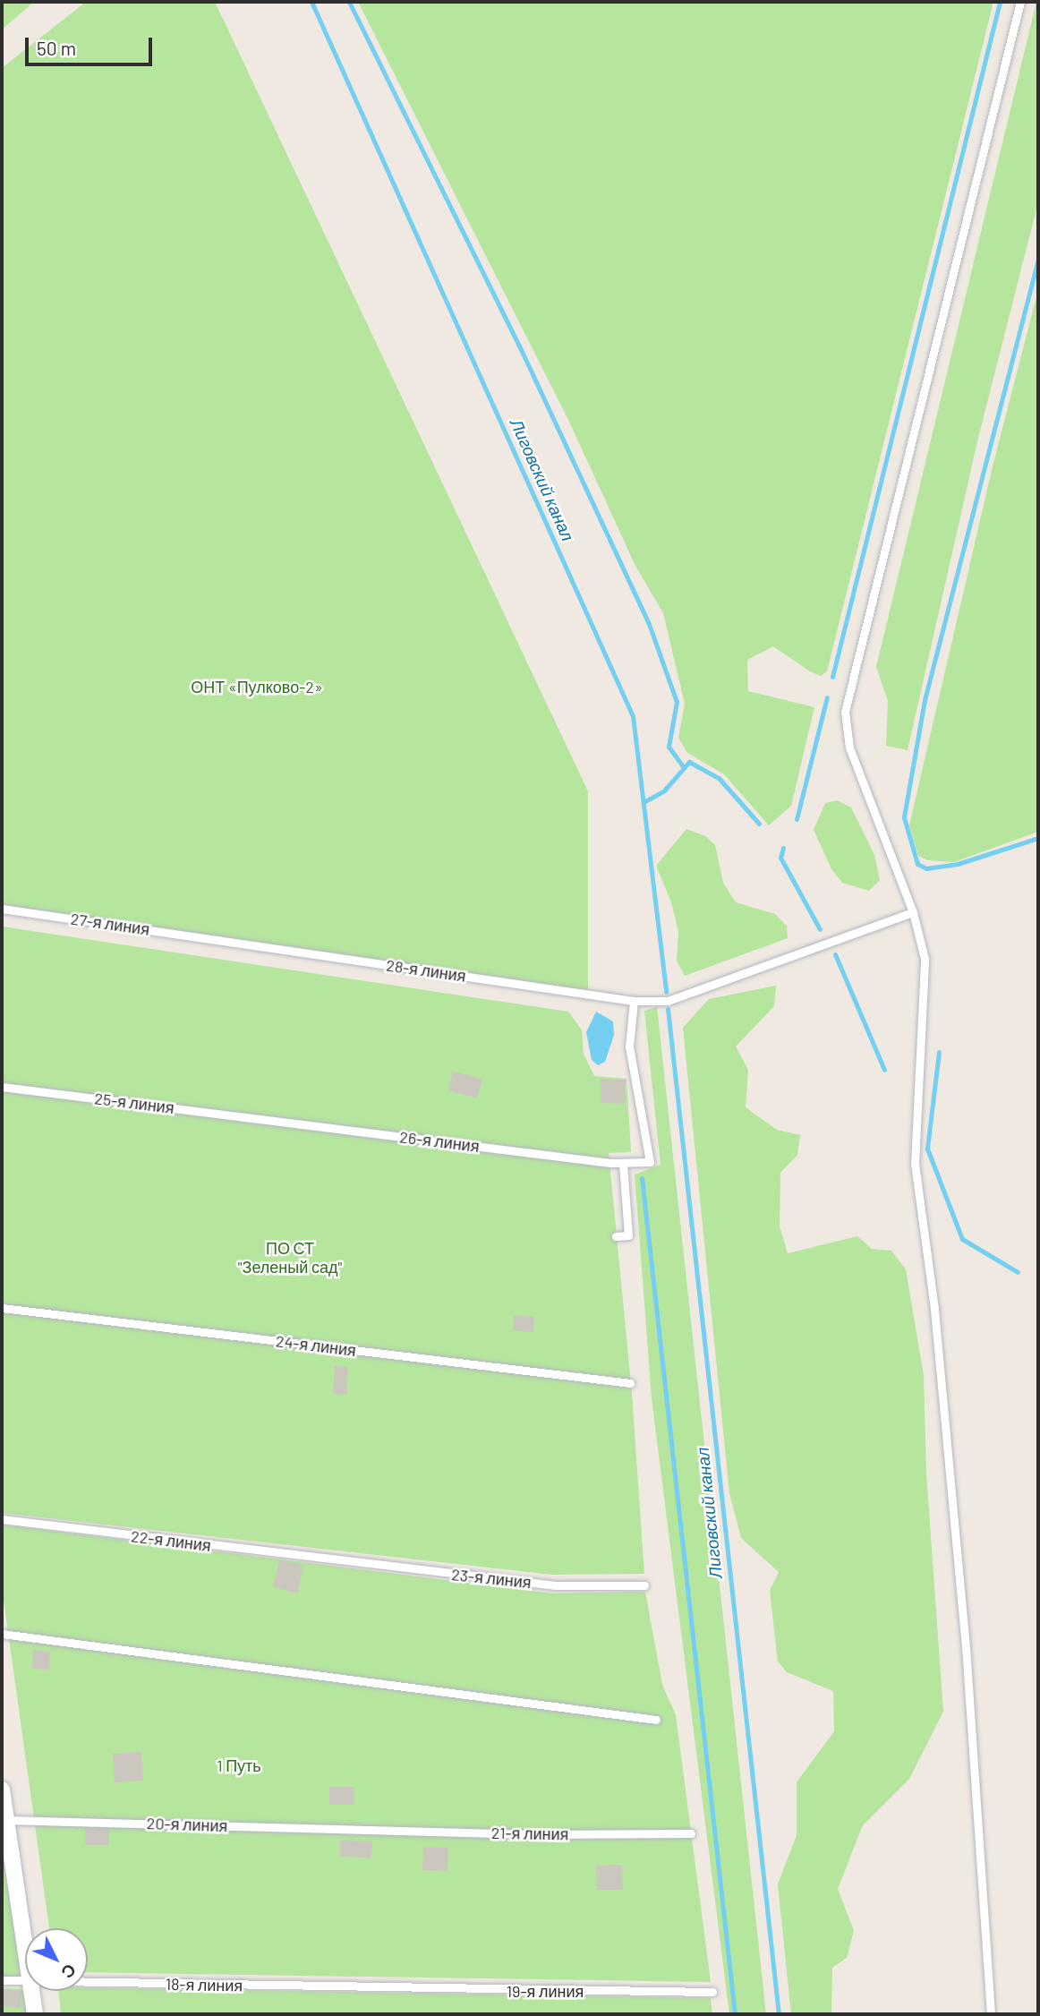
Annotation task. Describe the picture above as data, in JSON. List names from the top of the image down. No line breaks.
{"streets":{"lane":["27-я линия","28-я линия","25-я линия","26-я линия","24-я линия","22-я линия","23-я линия","20-я линия","21-я линия","18-я линия","19-я линия"]},"crossings":[["27-я линия","28-я линия"],["28-я линия","26-я линия"],["25-я линия","26-я линия"],["22-я линия","23-я линия"],["20-я линия","21-я линия"],["18-я линия","19-я линия"]],"water":["Лиговский канал"],"parks":["ОНТ «Пулково-2»","ПО СТ \"Зеленый сад\"","1 Путь"],"scale_bar":"50 m","north":"bottom right"}
